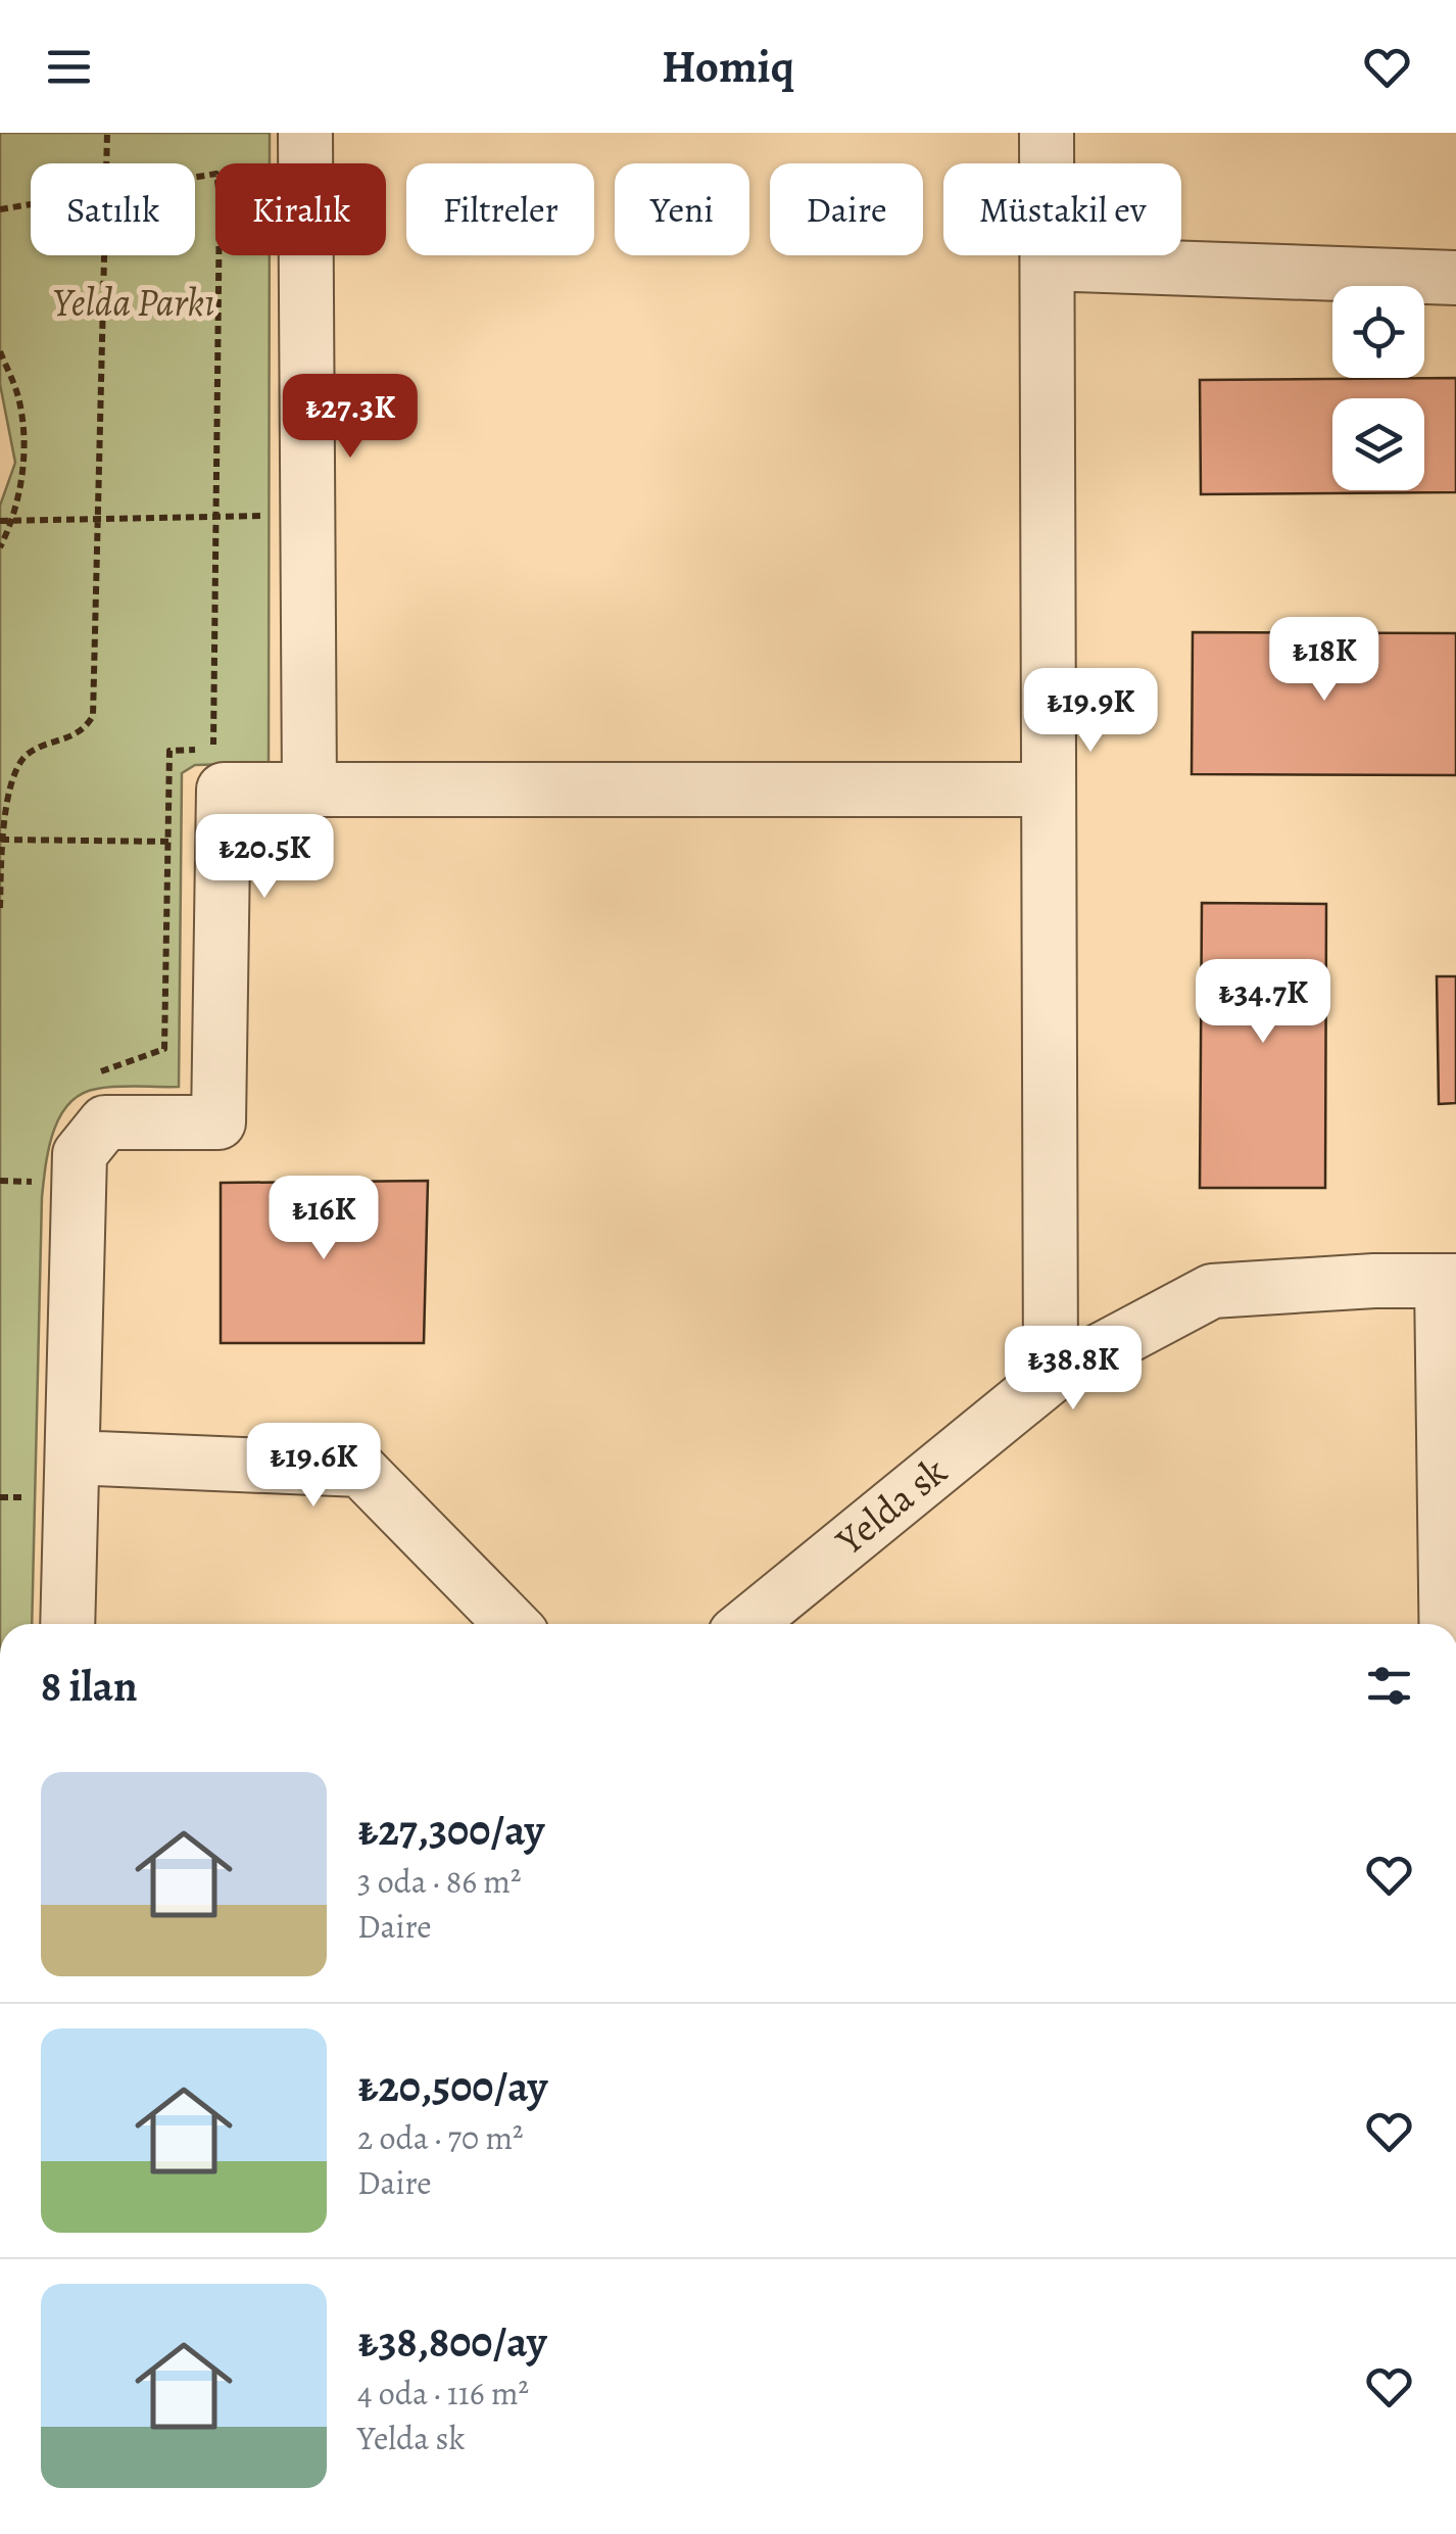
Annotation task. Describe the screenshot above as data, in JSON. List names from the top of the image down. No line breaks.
{"streets":{"street":["Yelda sk"]},"parks":["Yelda Parkı"],"page":{"header":"Homiq","chip":["Satılık","Kiralık","Filtreler","Yeni","Daire","Müstakil ev"],"price":["₺27.3K","₺18K","₺19.9K","₺20.5K","₺34.7K","₺16K","₺38.8K","₺19.6K"],"heading":"8 ilan","list":[{"name":"₺27,300/ay","note":"3 oda · 86 m² · Daire"},{"name":"₺20,500/ay","note":"2 oda · 70 m² · Daire"},{"name":"₺38,800/ay","note":"4 oda · 116 m² · Yelda sk"}]}}
